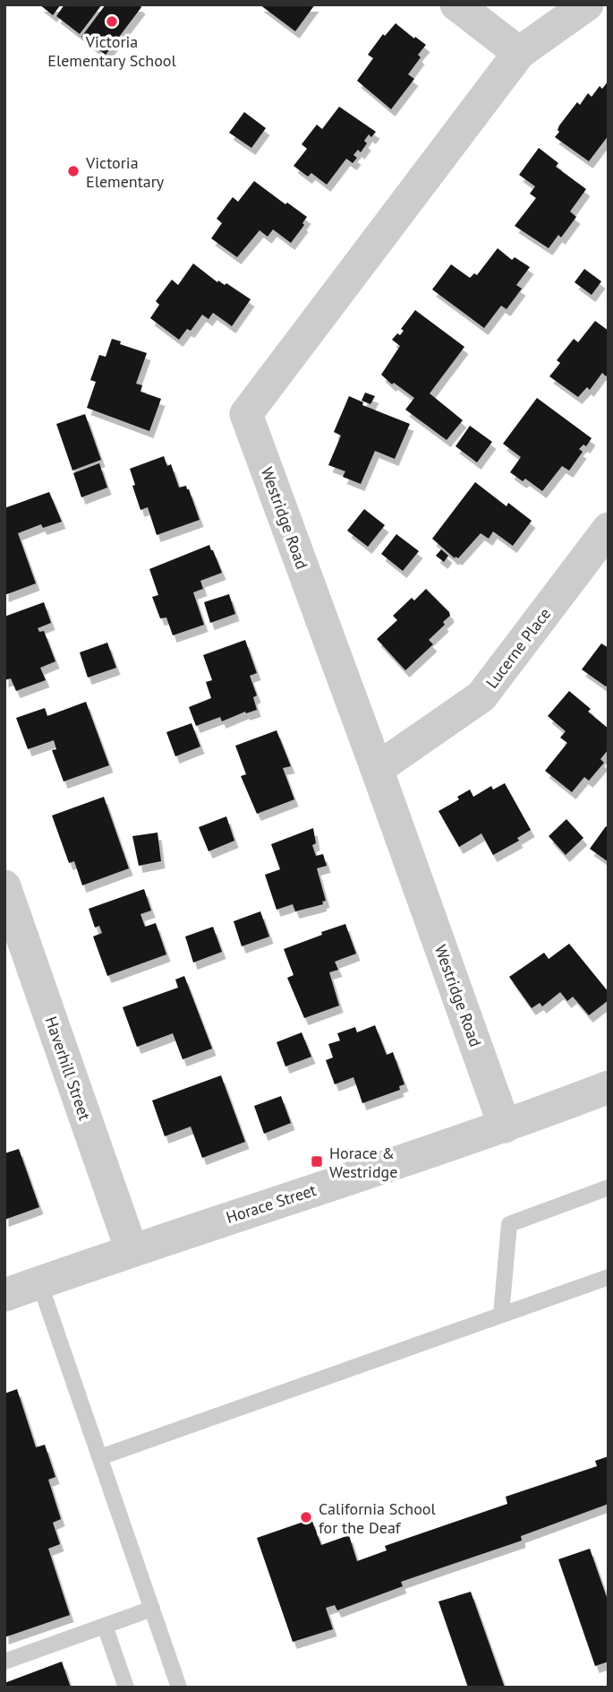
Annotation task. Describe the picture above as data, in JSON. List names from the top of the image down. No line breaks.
{"streets":{"street":["Westridge Road","Lucerne Place","Haverhill Street","Horace Street"]},"crossings":[["Westridge Road","Lucerne Place"],["Westridge Road","Horace Street"],["Haverhill Street","Horace Street"]],"places":{"other":["Victoria Elementary School","Victoria Elementary","California School for the Deaf"],"transit":["Horace & Westridge"]}}
